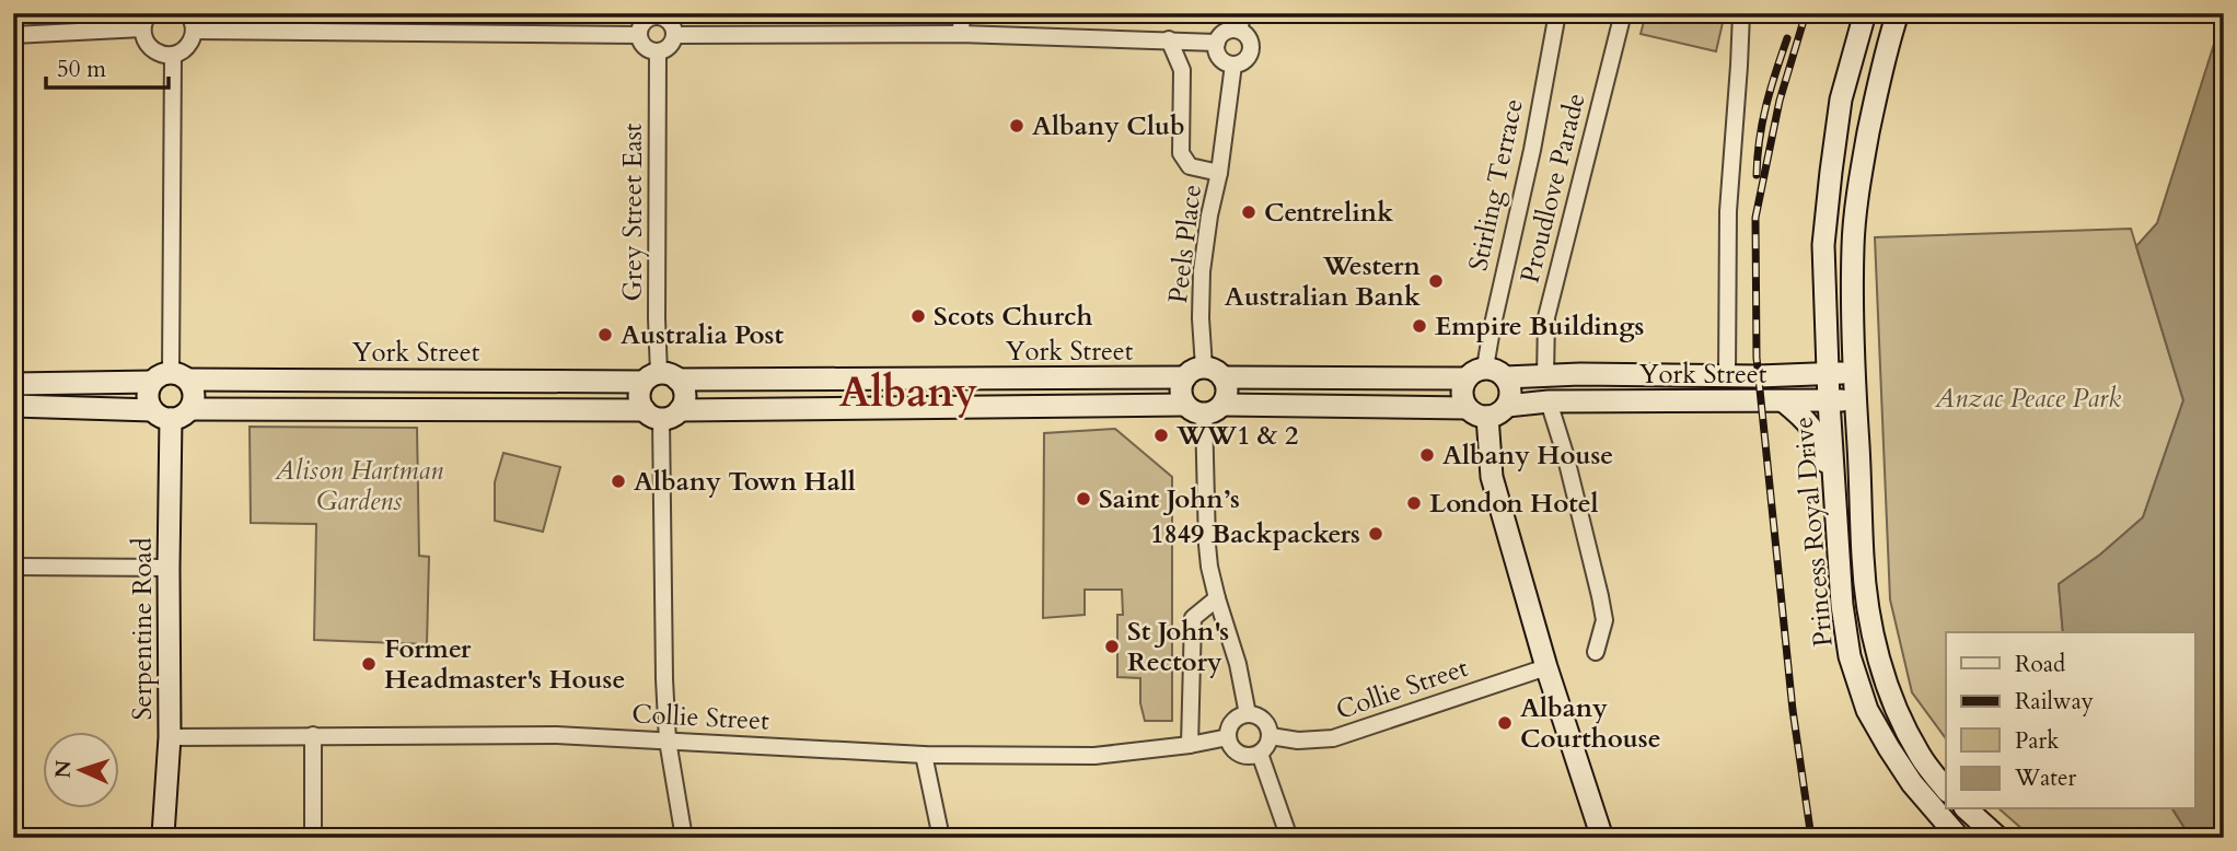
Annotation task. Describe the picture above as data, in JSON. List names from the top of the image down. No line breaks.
{"streets":{"main road":["York Street","Princess Royal Drive","Serpentine Road"],"street":["Stirling Terrace","Proudlove Parade","Grey Street East","Peels Place","Collie Street"]},"crossings":[["Stirling Terrace","York Street"],["Proudlove Parade","York Street"],["Grey Street East","York Street"],["Peels Place","York Street"],["York Street","Princess Royal Drive"],["York Street","Serpentine Road"],["Serpentine Road","Collie Street"]],"districts":["Albany"],"parks":["Anzac Peace Park","Alison Hartman Gardens"],"places":["Albany Club","Centrelink","Western Australian Bank","Scots Church","Empire Buildings","Australia Post","WW1 & 2","Albany House","Albany Town Hall","Saint John’s","London Hotel","1849 Backpackers","St John's Rectory","Former Headmaster's House","Albany Courthouse"],"legend":["Road","Railway","Park","Water"],"scale_bar":"50 m","north":"left"}
